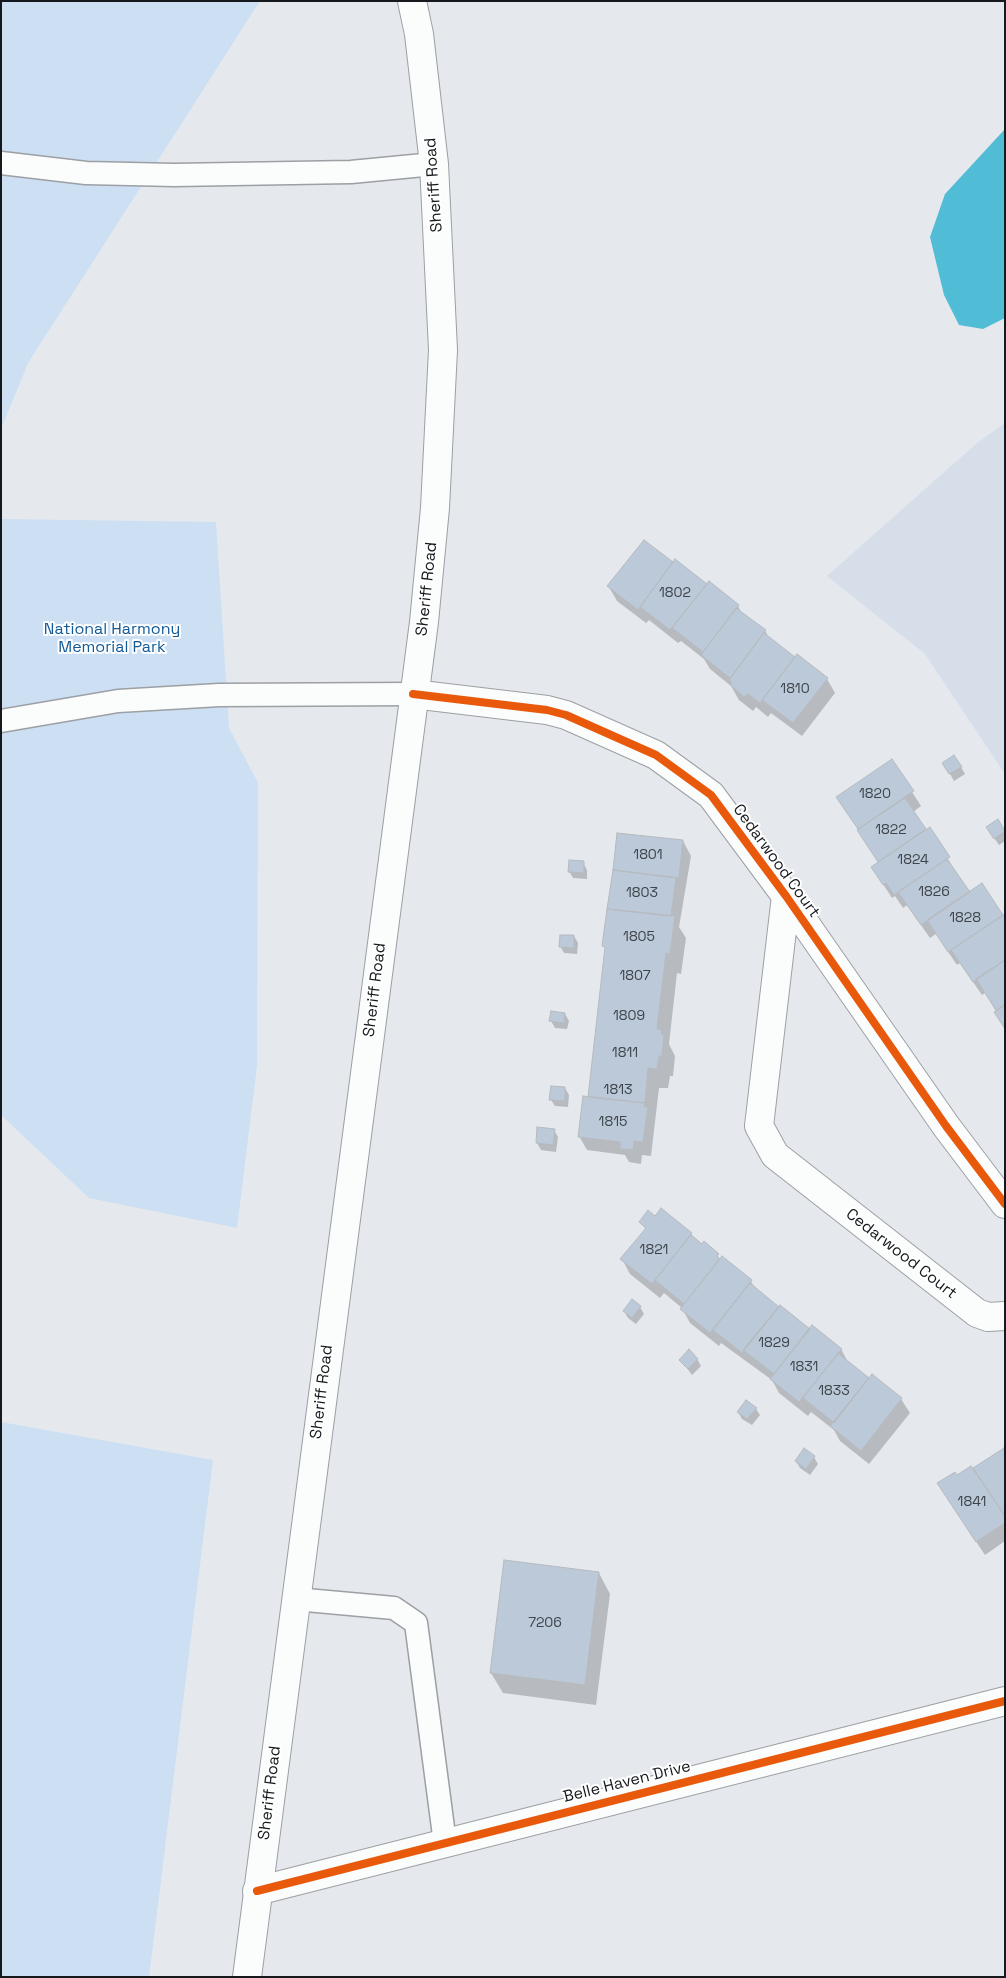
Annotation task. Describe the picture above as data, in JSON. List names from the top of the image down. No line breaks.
{"streets":{"street":["Sheriff Road","Cedarwood Court","Belle Haven Drive"]},"crossings":[["Sheriff Road","Cedarwood Court"],["Sheriff Road","Belle Haven Drive"]],"parks":["National Harmony Memorial Park"],"house_numbers":["1802","1810","1820","1822","1801","1824","1826","1803","1828","1805","1807","1809","1811","1813","1815","1821","1829","1831","1833","1841","7206"]}
